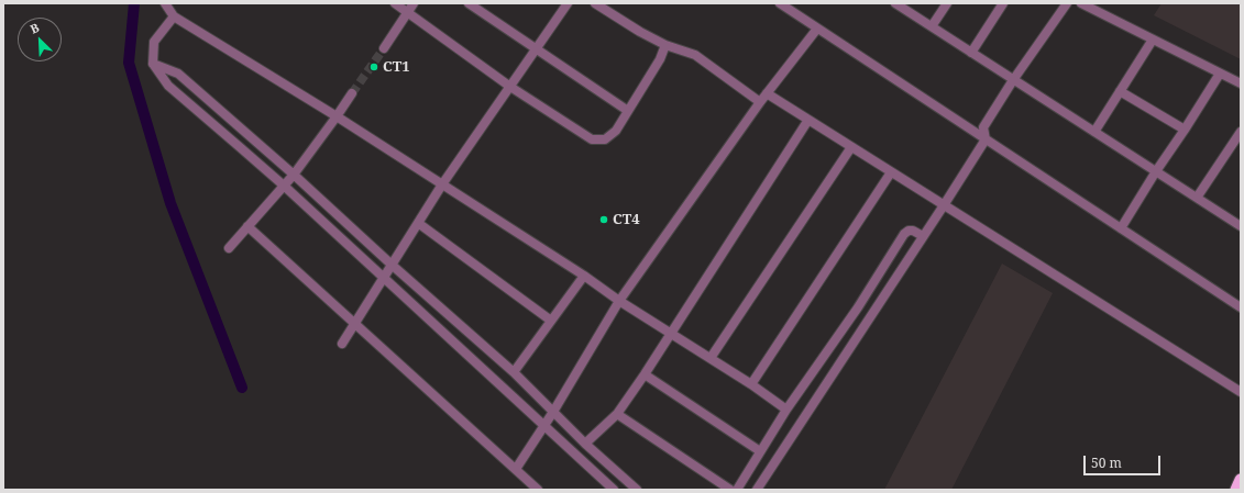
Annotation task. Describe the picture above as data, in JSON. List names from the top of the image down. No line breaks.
{"places":["CT1","CT4"],"scale_bar":"50 m","north":"top left"}
